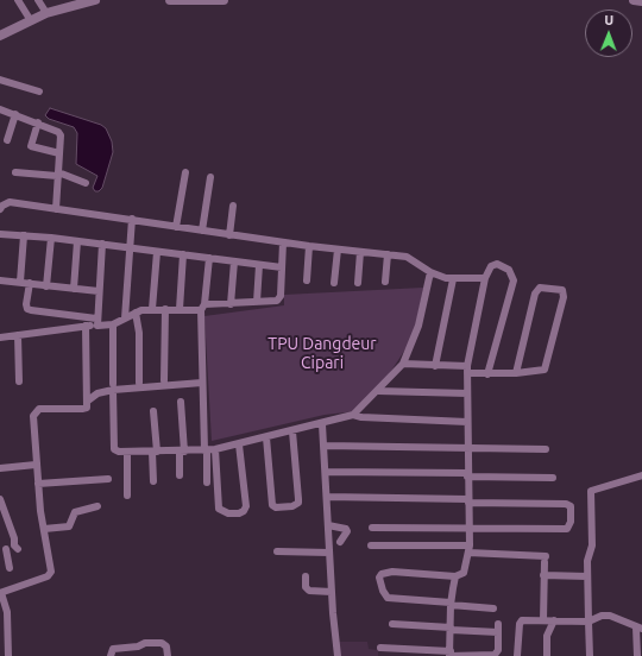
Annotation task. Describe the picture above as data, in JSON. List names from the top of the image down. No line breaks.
{"parks":["TPU Dangdeur Cipari"],"north":"top"}
